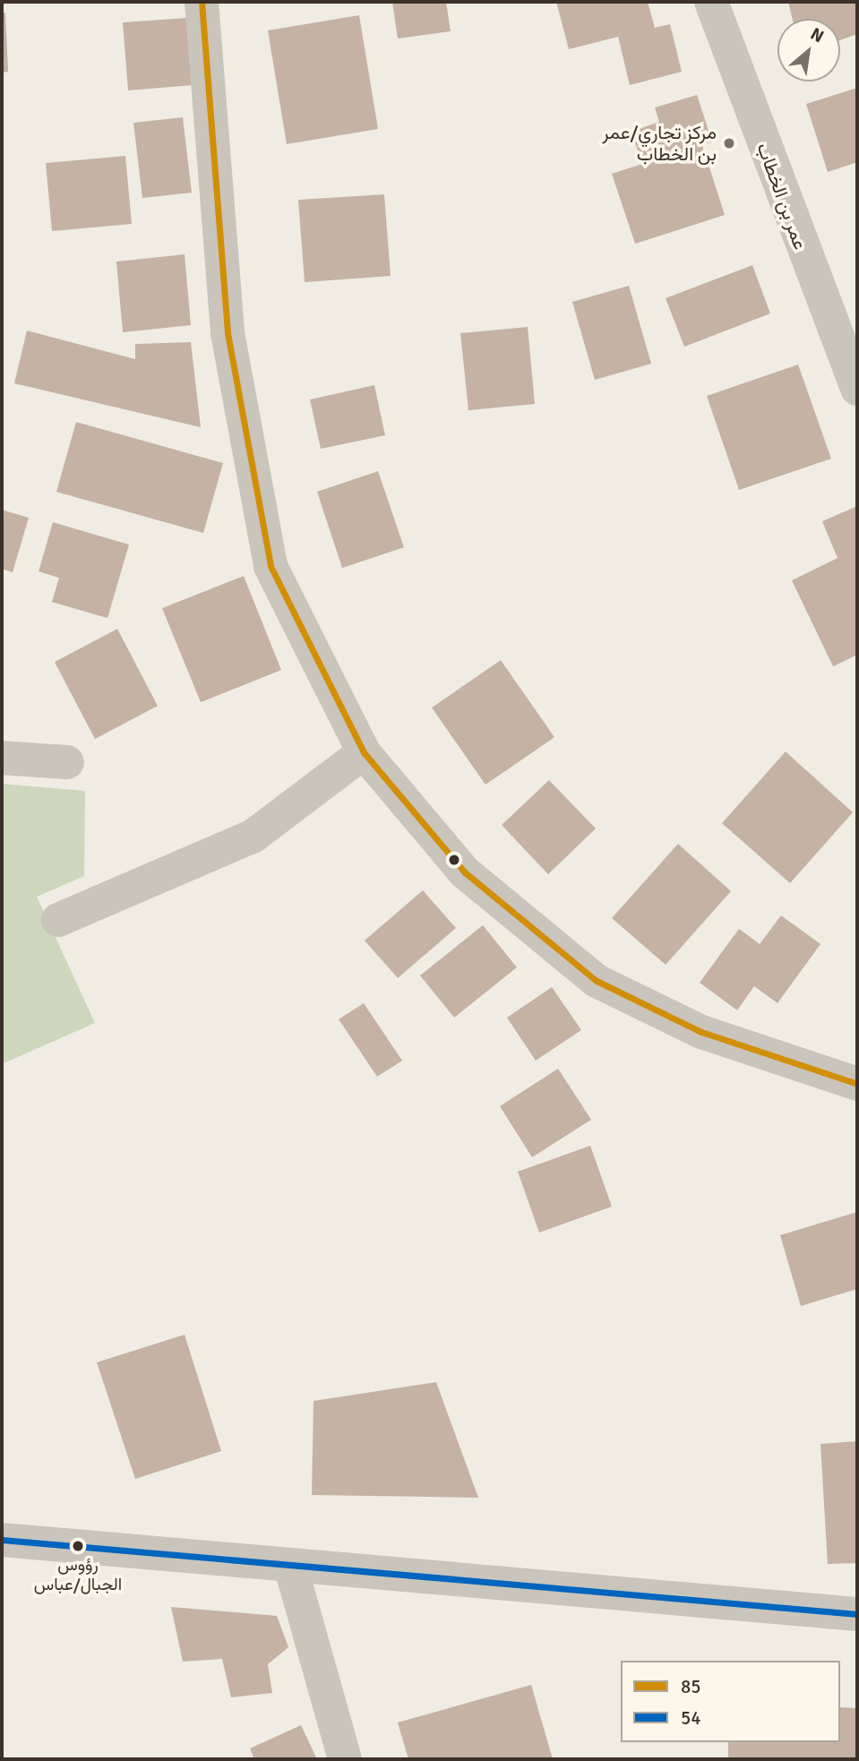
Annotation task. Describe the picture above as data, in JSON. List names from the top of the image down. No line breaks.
{"streets":{"street":["عمر بن الخطاب"]},"places":["مركز تجاري/عمر بن الخطاب","رؤوس الجبال/عباس"],"lines":["transit line 85","transit line 54"],"legend":["85","54"],"north":"top right"}
